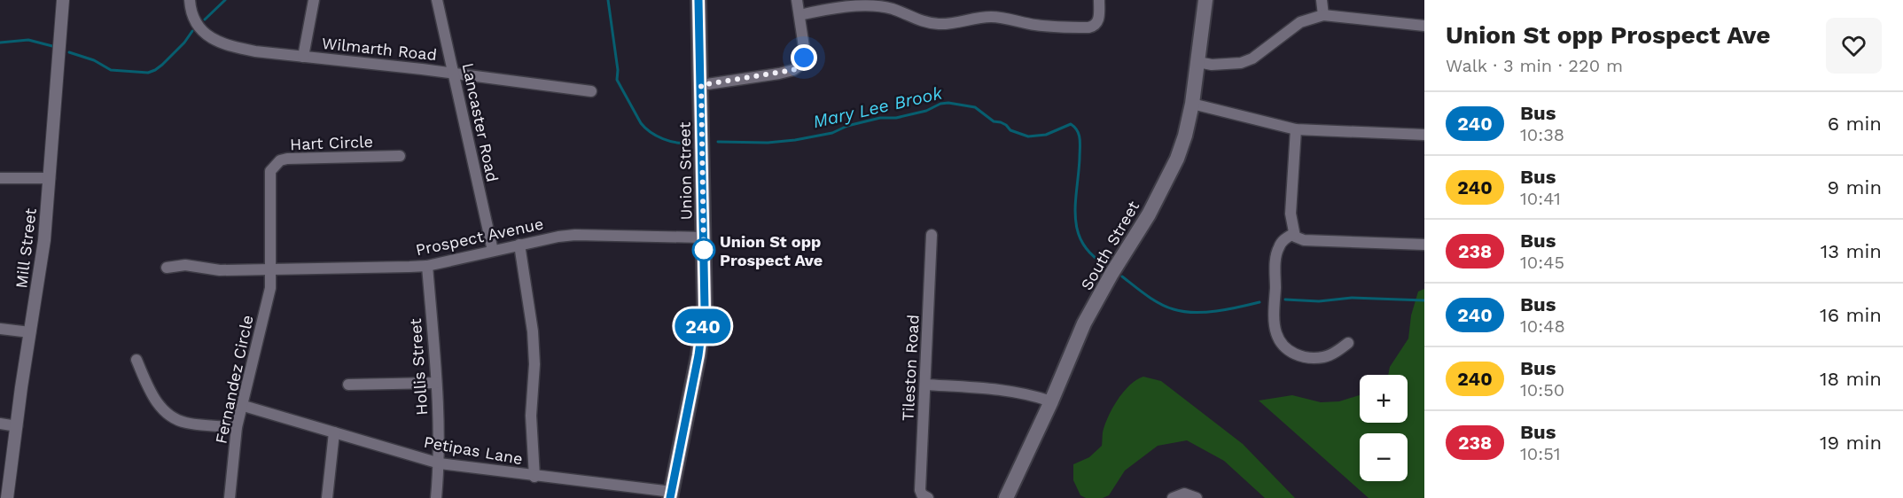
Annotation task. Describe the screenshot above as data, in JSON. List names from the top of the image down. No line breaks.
{"streets":{"main road":["Union Street","South Street"],"street":["Wilmarth Road","Lancaster Road","Hart Circle","Prospect Avenue","Mill Street","Hollis Street","Tileston Road","Fernandez Circle","Petipas Lane"]},"crossings":[["Wilmarth Road","Lancaster Road"],["Lancaster Road","Prospect Avenue"],["Hart Circle","Prospect Avenue"],["Hart Circle","Fernandez Circle"],["Union Street","Prospect Avenue"],["Union Street","Petipas Lane"],["Prospect Avenue","Hollis Street"],["Prospect Avenue","Fernandez Circle"],["Hollis Street","Petipas Lane"],["Fernandez Circle","Petipas Lane"]],"water":["Mary Lee Brook"],"places":["Union St opp Prospect Ave"],"lines":["bus line 240"],"page":{"on_map":"240","heading":["Union St opp Prospect Ave","Walk · 3 min · 220 m"],"list":[{"mark":"240","name":"Bus","note":"10:38","value":"6 min"},{"mark":"240","name":"Bus","note":"10:41","value":"9 min"},{"mark":"238","name":"Bus","note":"10:45","value":"13 min"},{"mark":"240","name":"Bus","note":"10:48","value":"16 min"},{"mark":"240","name":"Bus","note":"10:50","value":"18 min"},{"mark":"238","name":"Bus","note":"10:51","value":"19 min"}],"map_buttons":["+","−"]}}
